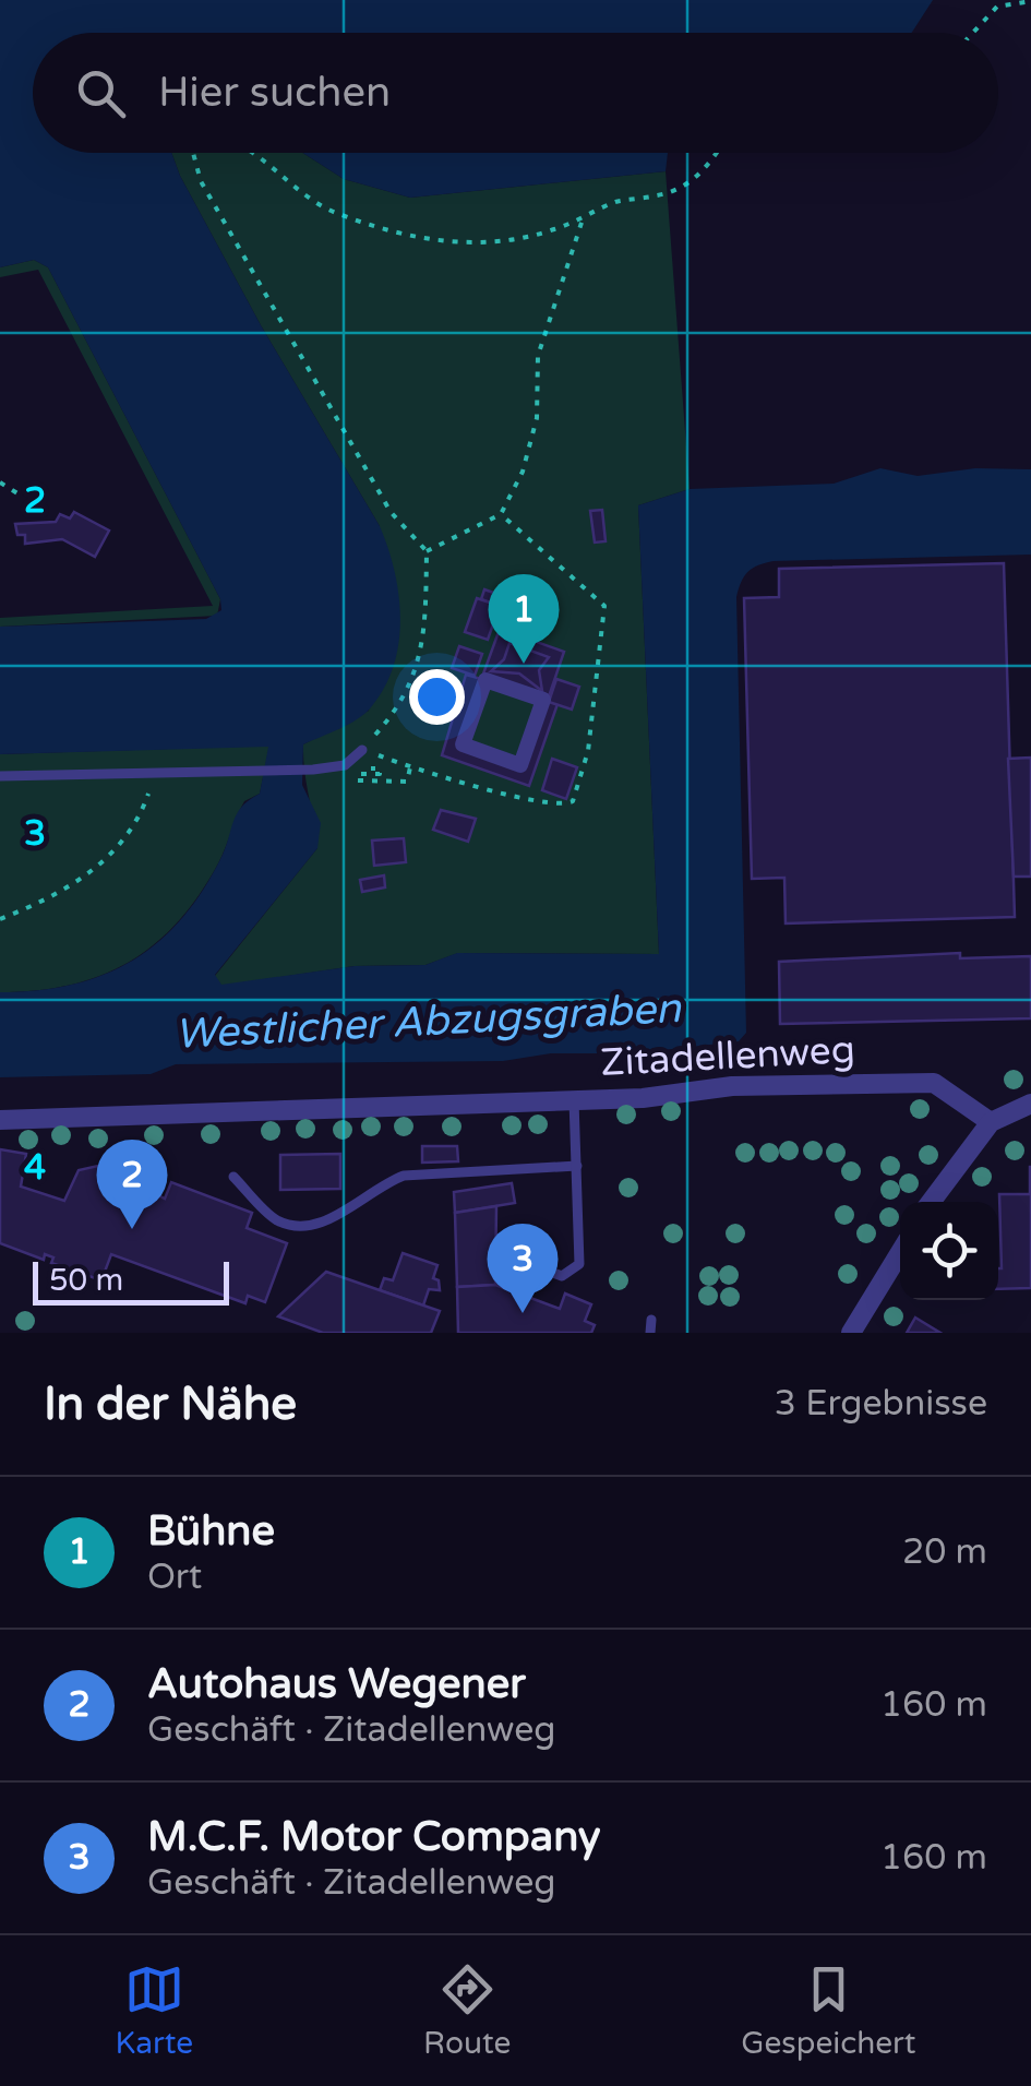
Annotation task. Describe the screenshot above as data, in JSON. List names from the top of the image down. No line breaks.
{"streets":{"street":["Zitadellenweg"]},"water":["Westlicher Abzugsgraben"],"scale_bar":"50 m","page":{"search":"Hier suchen","pins":["1","2","3"],"scale":"50 m","heading":["In der Nähe","3 Ergebnisse"],"list":[{"mark":"1","name":"Bühne","note":"Ort","value":"20 m"},{"mark":"2","name":"Autohaus Wegener","note":"Geschäft · Zitadellenweg","value":"160 m"},{"mark":"3","name":"M.C.F. Motor Company","note":"Geschäft · Zitadellenweg","value":"160 m"}],"nav":["Karte","Route","Gespeichert"]},"grid":{"rows":["2","3","4"]}}
